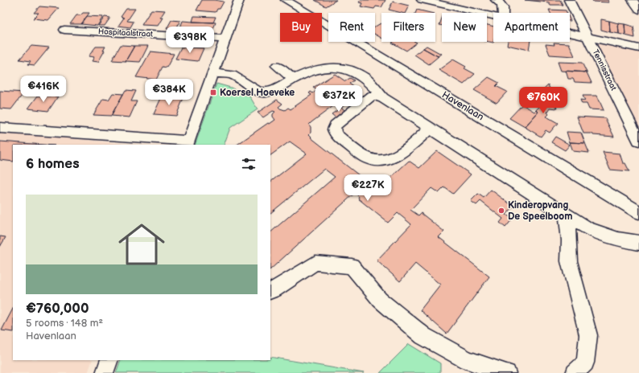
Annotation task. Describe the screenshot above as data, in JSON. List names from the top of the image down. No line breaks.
{"streets":{"street":["Hospitaalstraat","Tennisstraat","Havenlaan"]},"places":{"transit":["Koersel Hoeveke"],"other":["Kinderopvang De Speelboom"]},"page":{"chip":["Buy","Rent","Filters","New","Apartment"],"price":["€398K","€416K","€384K","€372K","€760K","€227K"],"heading":"6 homes","list":[{"name":"€760,000","note":"5 rooms · 148 m² · Havenlaan"}]}}
